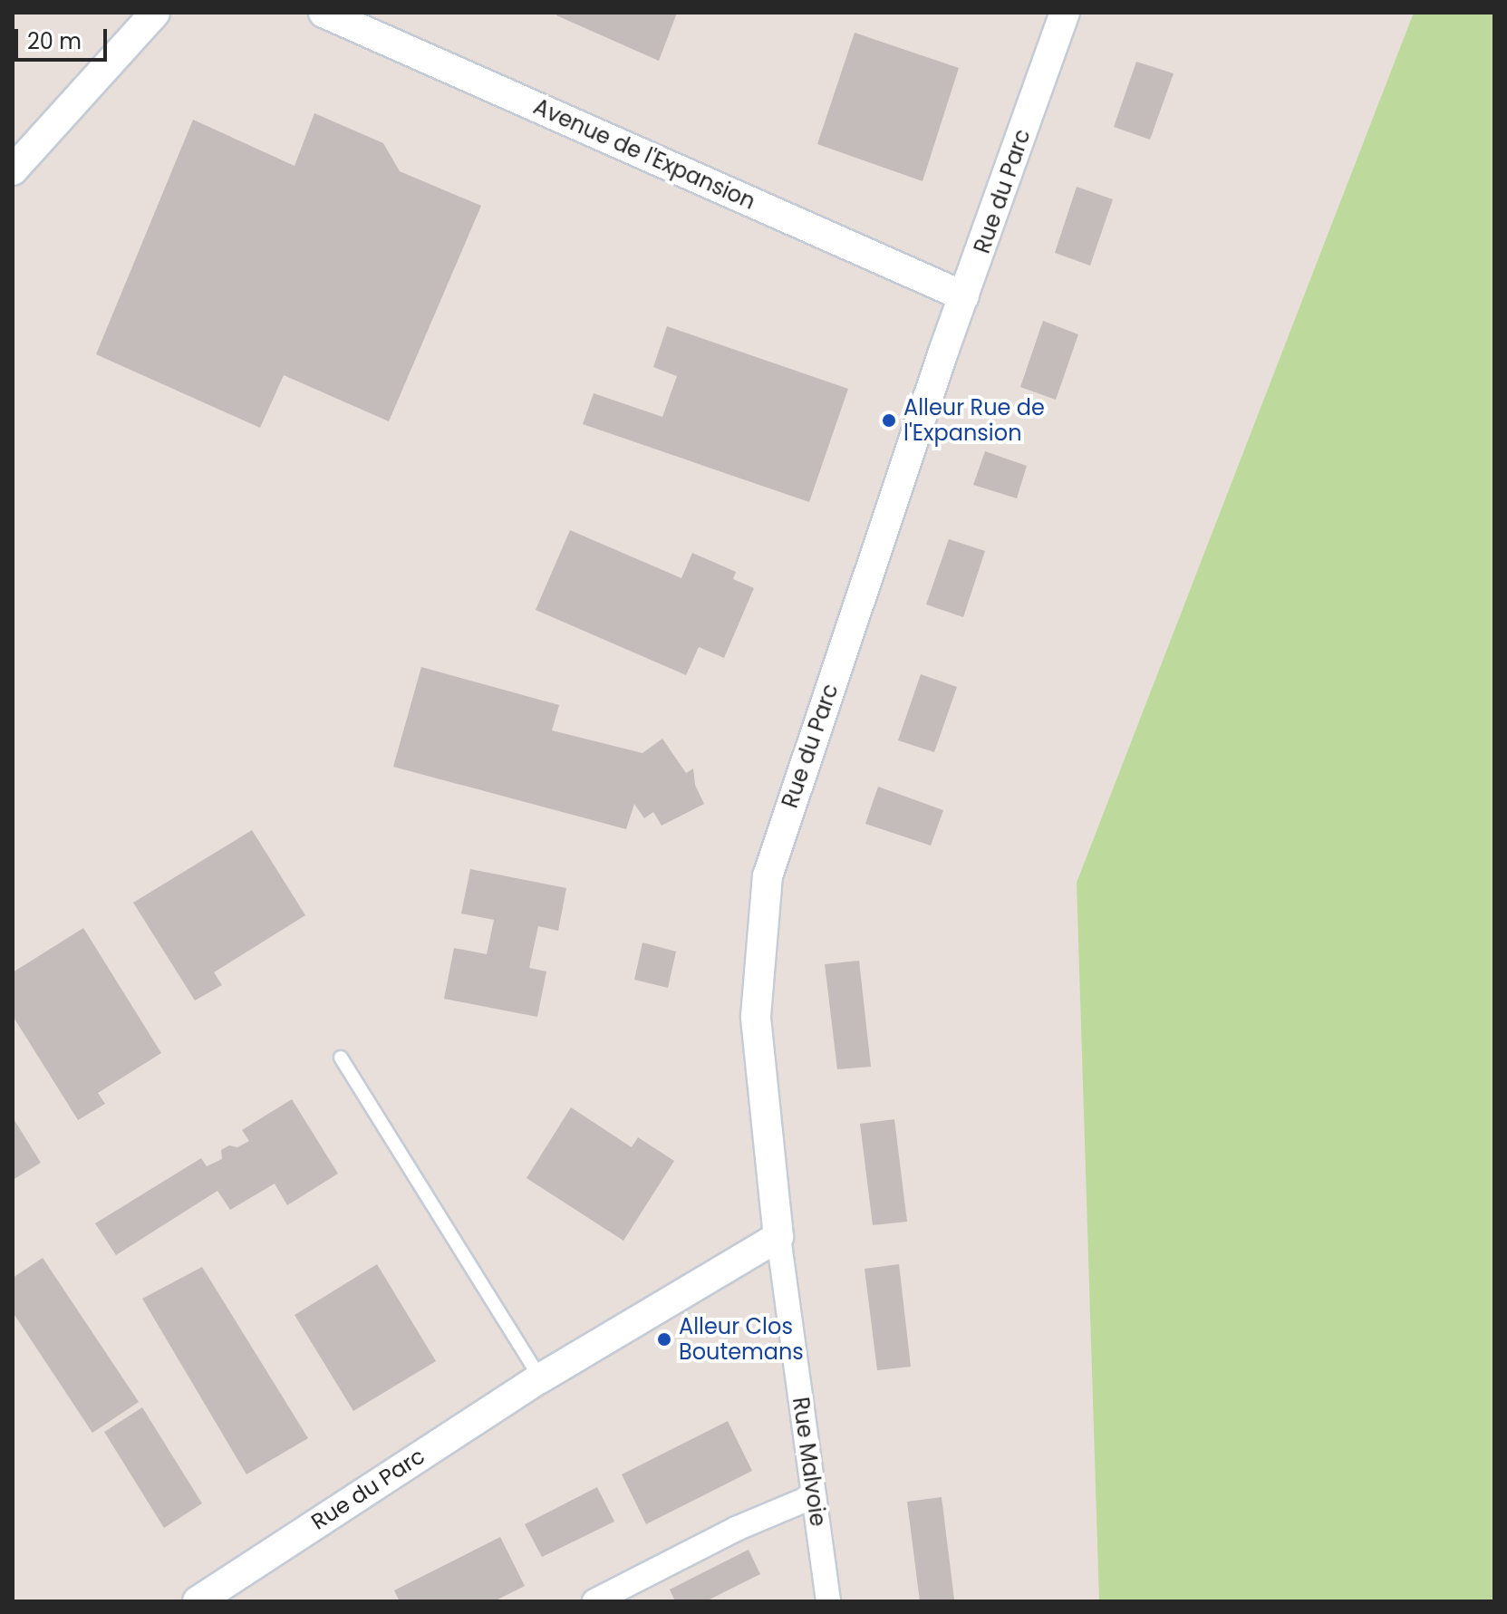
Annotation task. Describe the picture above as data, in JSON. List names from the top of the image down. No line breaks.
{"streets":{"street":["Avenue de l'Expansion","Rue du Parc","Rue Malvoie"]},"crossings":[["Avenue de l'Expansion","Rue du Parc"],["Rue du Parc","Rue Malvoie"]],"places":["Alleur Rue de l'Expansion","Alleur Clos Boutemans"],"scale_bar":"20 m"}
